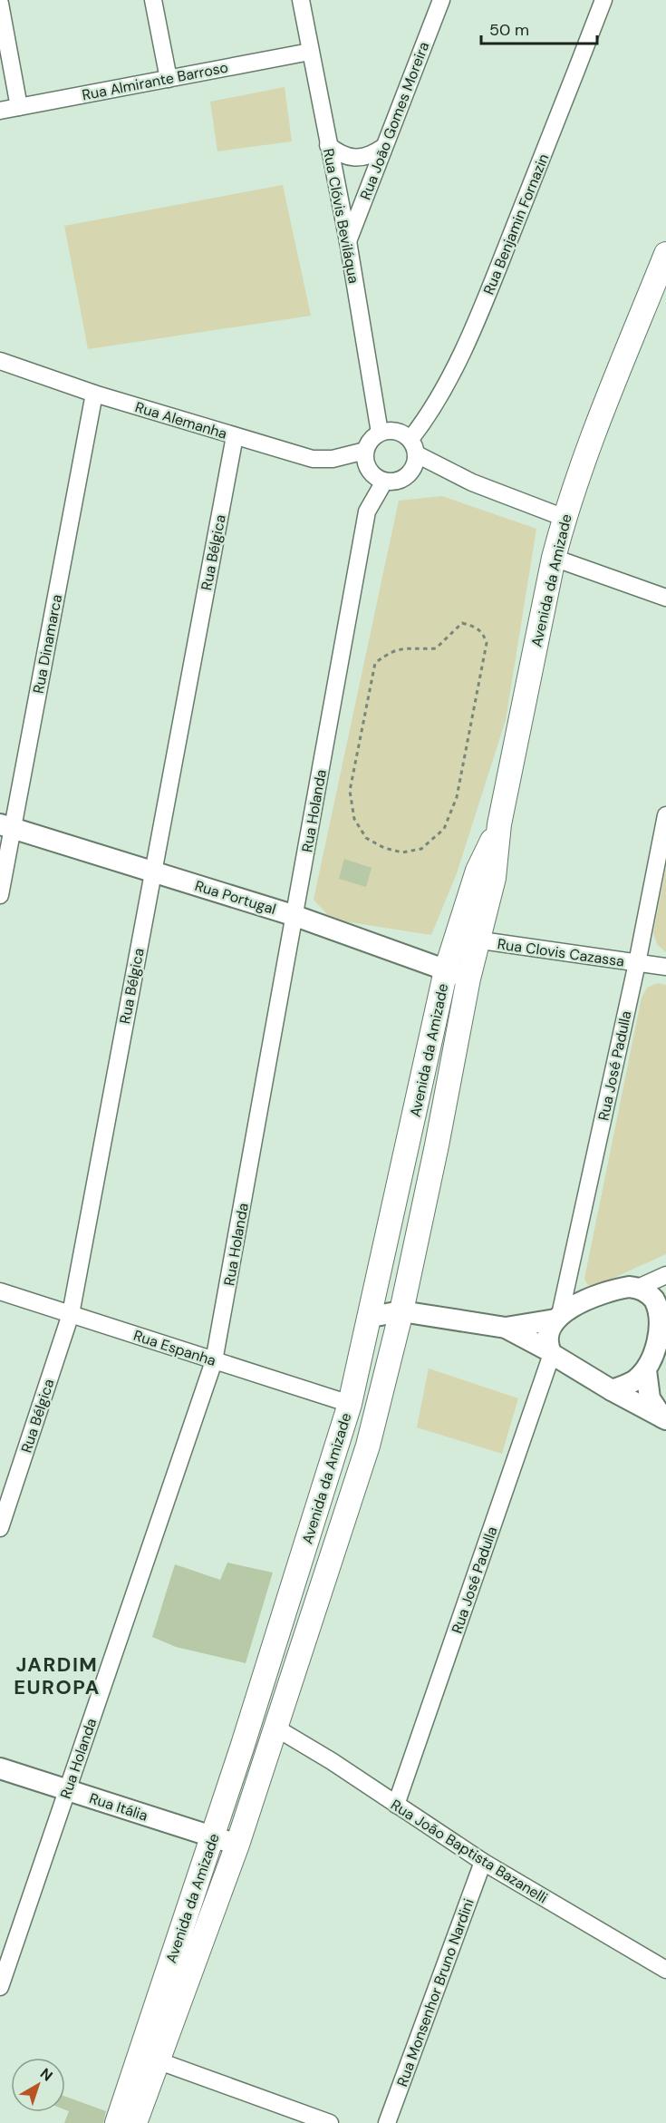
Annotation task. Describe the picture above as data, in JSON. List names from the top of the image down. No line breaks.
{"streets":{"main road":["Avenida da Amizade"],"street":["Rua Almirante Barroso","Rua João Gomes Moreira","Rua Clóvis Beviláqua","Rua Benjamin Fornazin","Rua Alemanha","Rua Bélgica","Rua Dinamarca","Rua Holanda","Rua Portugal","Rua Clovis Cazassa","Rua José Padulla","Rua Espanha","Rua Itália","Rua João Baptista Bazanelli","Rua Monsenhor Bruno Nardini"]},"crossings":[["Rua Almirante Barroso","Rua Clóvis Beviláqua"],["Rua João Gomes Moreira","Rua Clóvis Beviláqua"],["Rua Clóvis Beviláqua","Rua Benjamin Fornazin"],["Rua Clóvis Beviláqua","Rua Alemanha"],["Rua Clóvis Beviláqua","Rua Holanda"],["Rua Benjamin Fornazin","Rua Alemanha"],["Rua Benjamin Fornazin","Rua Holanda"],["Rua Alemanha","Rua Bélgica"],["Rua Alemanha","Rua Dinamarca"],["Rua Alemanha","Rua Holanda"],["Rua Bélgica","Rua Portugal"],["Rua Bélgica","Rua Espanha"],["Avenida da Amizade","Rua Portugal"],["Avenida da Amizade","Rua Clovis Cazassa"],["Avenida da Amizade","Rua Espanha"],["Avenida da Amizade","Rua Itália"],["Avenida da Amizade","Rua João Baptista Bazanelli"],["Rua Dinamarca","Rua Portugal"],["Rua Holanda","Rua Portugal"],["Rua Holanda","Rua Espanha"],["Rua Holanda","Rua Itália"],["Rua Clovis Cazassa","Rua José Padulla"],["Rua José Padulla","Rua João Baptista Bazanelli"],["Rua João Baptista Bazanelli","Rua Monsenhor Bruno Nardini"]],"districts":["JARDIM EUROPA"],"scale_bar":"50 m","north":"top right"}
